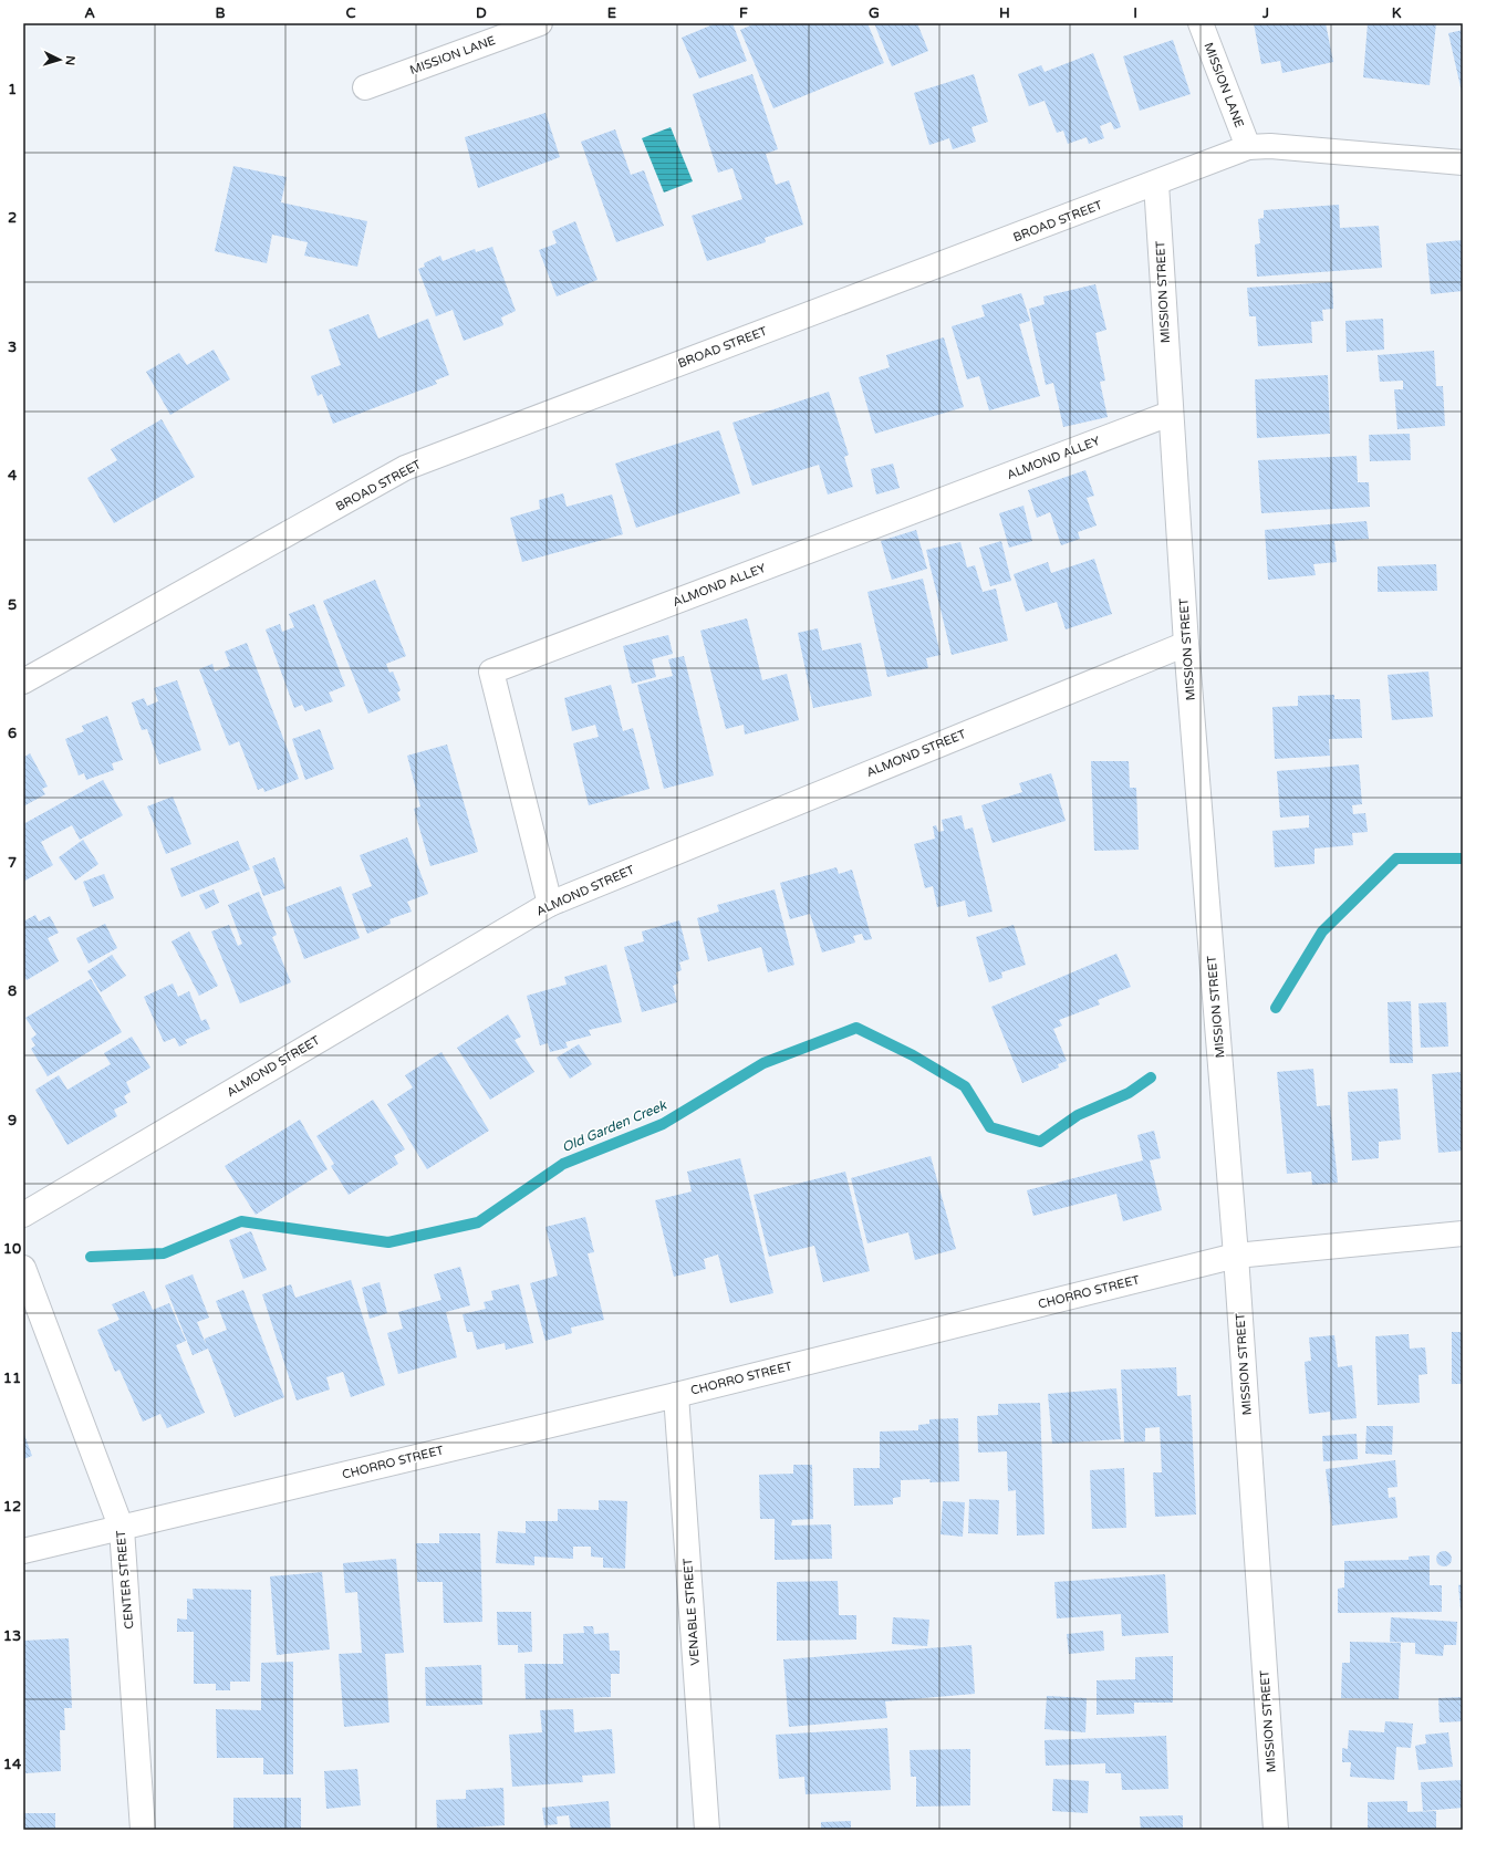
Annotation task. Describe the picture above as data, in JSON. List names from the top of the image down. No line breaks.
{"streets":{"street":["MISSION LANE","BROAD STREET","MISSION STREET","ALMOND ALLEY","ALMOND STREET","CHORRO STREET","CENTER STREET","VENABLE STREET"]},"crossings":[["MISSION LANE","BROAD STREET"],["BROAD STREET","MISSION STREET"],["MISSION STREET","ALMOND ALLEY"],["MISSION STREET","ALMOND STREET"],["MISSION STREET","CHORRO STREET"],["ALMOND ALLEY","ALMOND STREET"],["CHORRO STREET","CENTER STREET"],["CHORRO STREET","VENABLE STREET"]],"water":["Old Garden Creek"],"north":"right","grid":{"columns":["A","B","C","D","E","F","G","H","I","J","K"],"rows":["1","2","3","4","5","6","7","8","9","10","11","12","13","14"]}}
